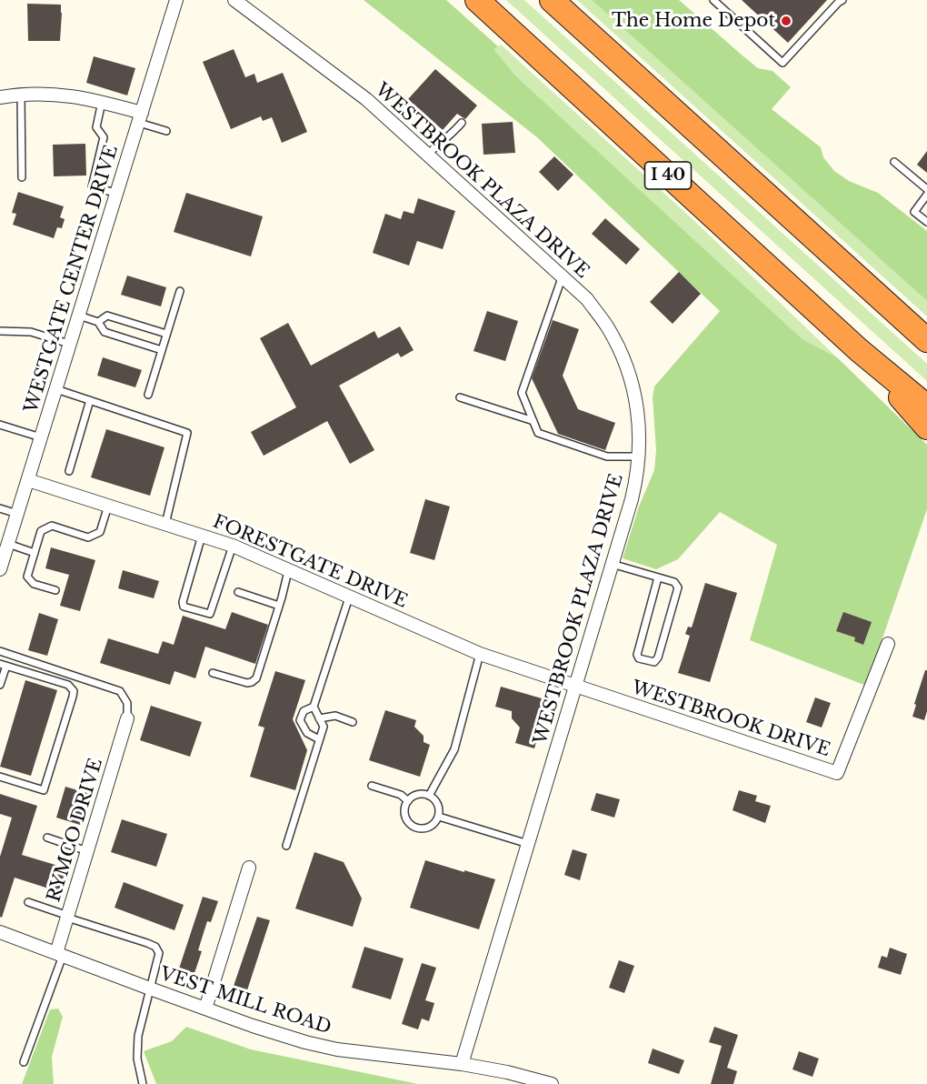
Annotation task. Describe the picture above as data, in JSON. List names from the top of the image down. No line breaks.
{"streets":{"highway":["I 40"],"street":["WESTBROOK PLAZA DRIVE","WESTGATE CENTER DRIVE","FORESTGATE DRIVE","WESTBROOK DRIVE","RYMCO DRIVE","VEST MILL ROAD"]},"crossings":[["WESTBROOK PLAZA DRIVE","FORESTGATE DRIVE"],["WESTBROOK PLAZA DRIVE","WESTBROOK DRIVE"],["WESTBROOK PLAZA DRIVE","VEST MILL ROAD"],["WESTGATE CENTER DRIVE","FORESTGATE DRIVE"],["FORESTGATE DRIVE","WESTBROOK DRIVE"],["RYMCO DRIVE","VEST MILL ROAD"]],"places":["The Home Depot"]}
